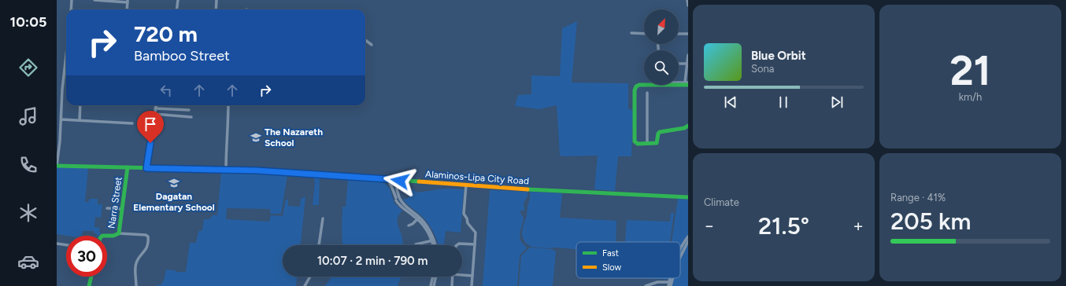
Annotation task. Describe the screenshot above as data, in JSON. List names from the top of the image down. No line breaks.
{"streets":{"main road":["Alaminos-Lipa City Road","Narra Street"]},"crossings":[["Alaminos-Lipa City Road","Narra Street"]],"places":{"school or university":["The Nazareth School","Dagatan Elementary School"]},"legend":["Fast","Slow"],"north":"top right","page":{"tabs":"10:05","tile":[["21","km/h"],"Climate",["Range · 41%","205 km"]],"turn":["720 m","Bamboo Street"],"song":["Blue Orbit","Sona"],"heat":["−","21.5°","+"],"limit":"30","trip":"10:07 · 2 min · 790 m"}}
